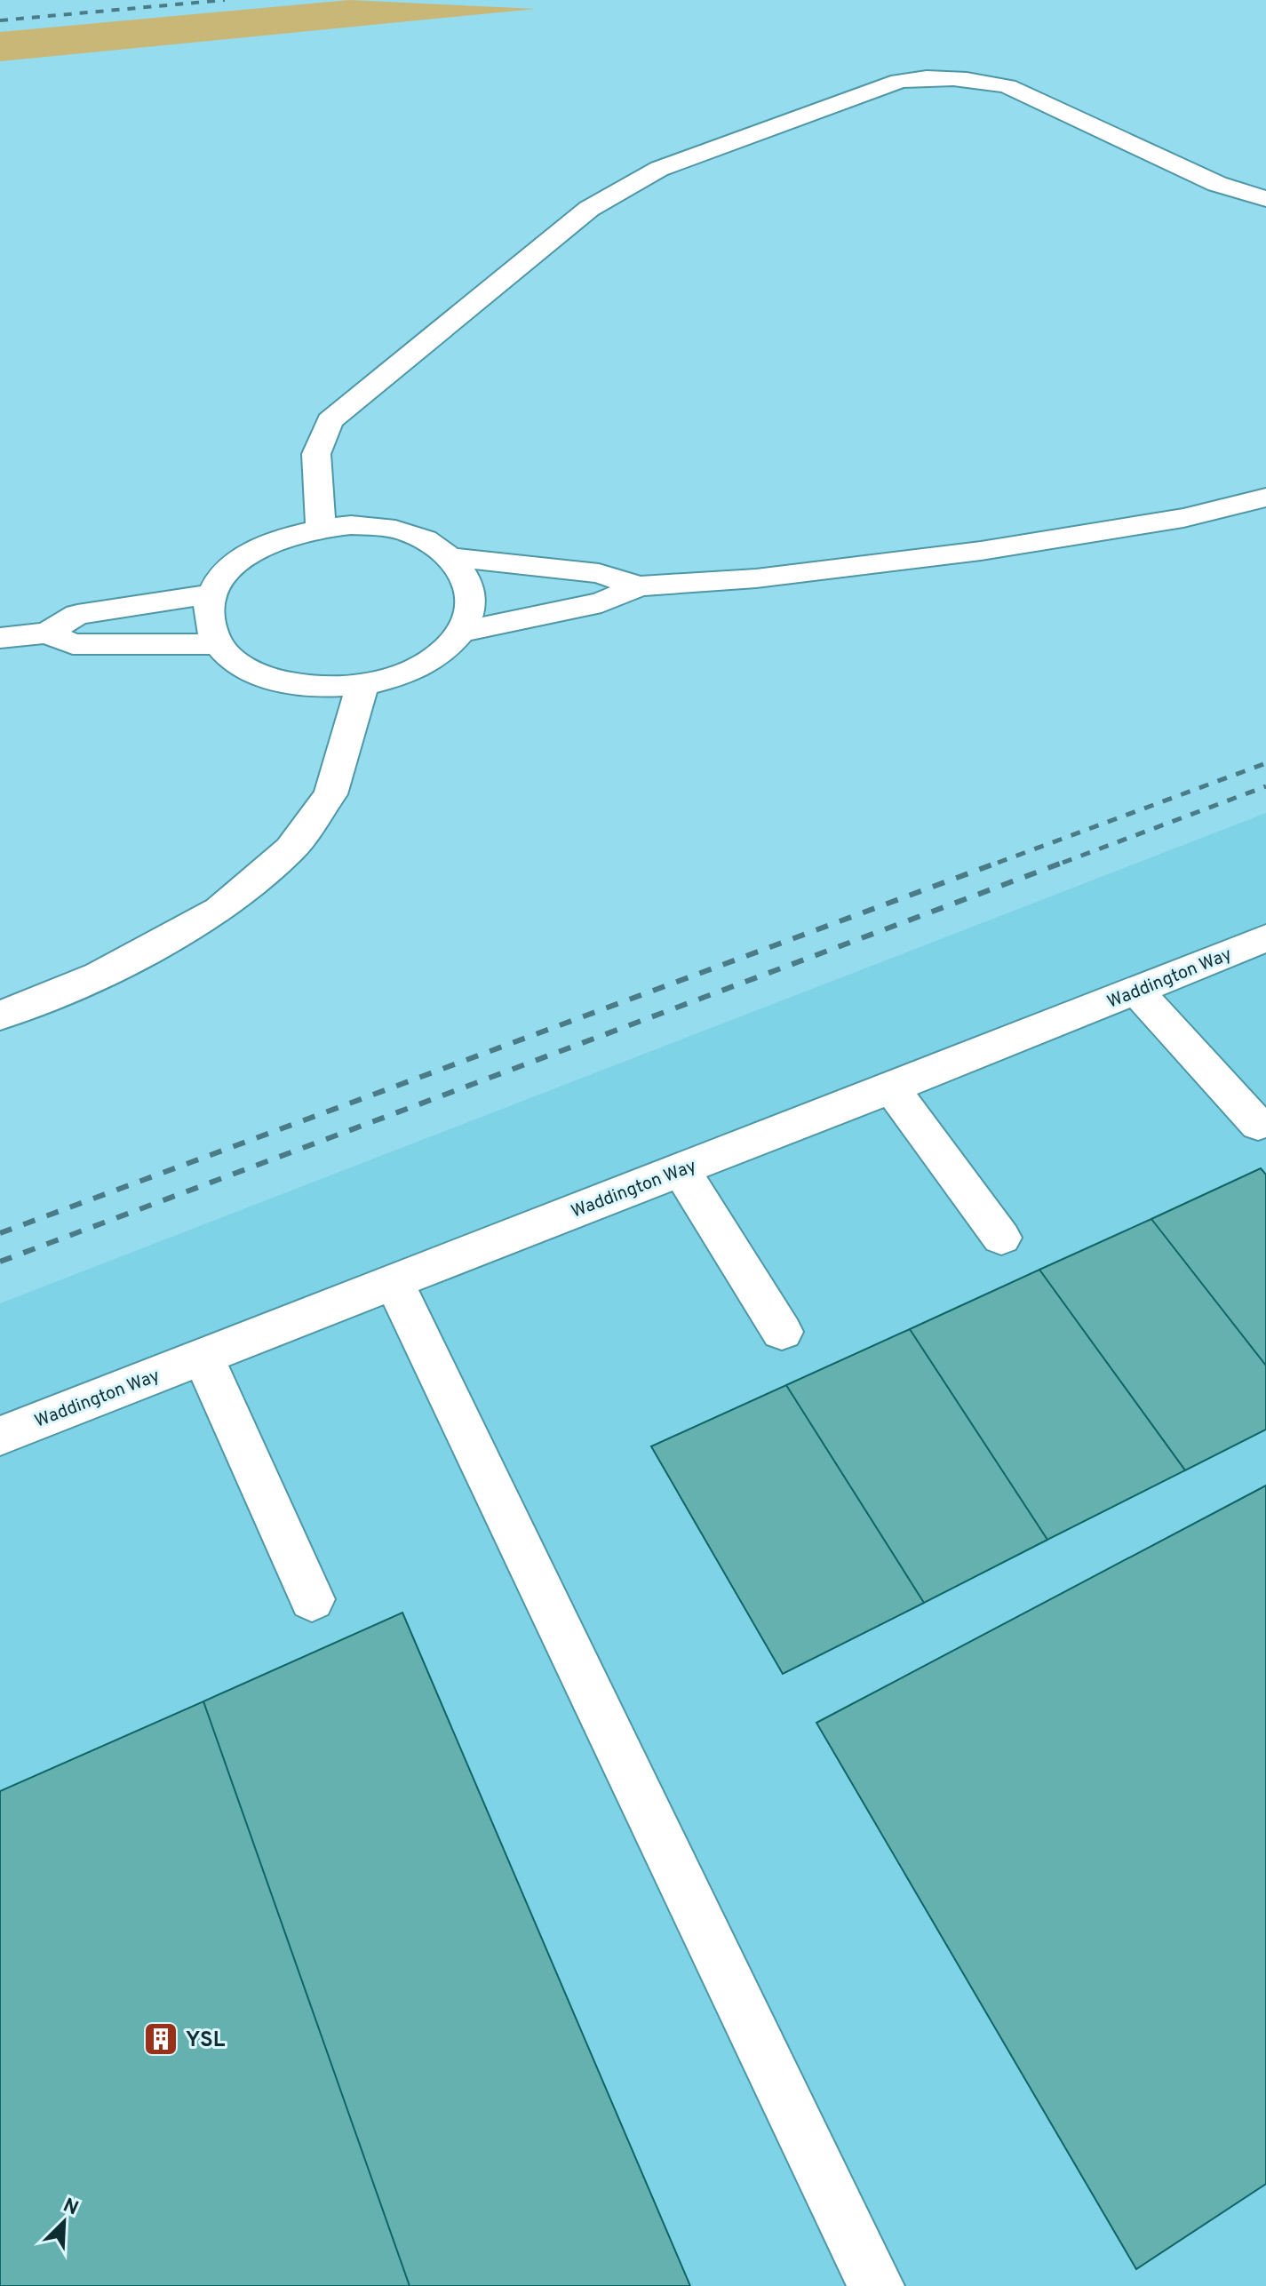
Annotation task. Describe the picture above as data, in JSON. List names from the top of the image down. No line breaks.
{"streets":{"street":["Waddington Way"]},"places":{"building":["YSL"]},"north":"top right"}
